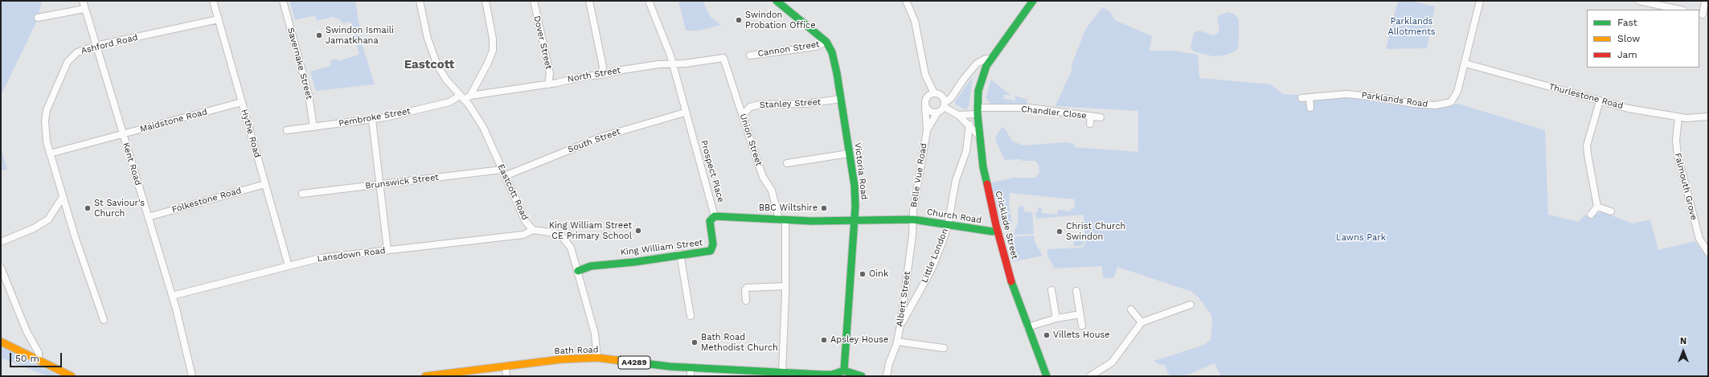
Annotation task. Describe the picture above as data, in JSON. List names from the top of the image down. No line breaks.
{"streets":{"main road":["Prospect Place","Victoria Road","Church Road","Cricklade Street","King William Street","Bath Road","A4289"],"street":["Dover Street","Ashford Road","Cannon Street","Savernake Street","North Street","Thurlestone Road","Parklands Road","Stanley Street","Chandler Close","Pembroke Street","Maidstone Road","Hythe Road","Union Street","South Street","Kent Road","Belle Vue Road","Brunswick Street","Falmouth Grove","Eastcott Road","Folkestone Road","Lansdown Road","Little London","Albert Street"]},"crossings":[["Dover Street","North Street"],["Ashford Road","Maidstone Road"],["Ashford Road","Hythe Road"],["Ashford Road","Kent Road"],["Cannon Street","Victoria Road"],["Savernake Street","Pembroke Street"],["North Street","Pembroke Street"],["North Street","Union Street"],["North Street","Prospect Place"],["North Street","Eastcott Road"],["Thurlestone Road","Parklands Road"],["Thurlestone Road","Falmouth Grove"],["Stanley Street","Union Street"],["Stanley Street","Victoria Road"],["Chandler Close","Cricklade Street"],["Pembroke Street","Eastcott Road"],["Maidstone Road","Hythe Road"],["Maidstone Road","Kent Road"],["Hythe Road","Folkestone Road"],["Hythe Road","Lansdown Road"],["Union Street","Prospect Place"],["South Street","Prospect Place"],["South Street","Brunswick Street"],["South Street","Eastcott Road"],["Kent Road","Folkestone Road"],["Kent Road","Lansdown Road"],["Prospect Place","Victoria Road"],["Prospect Place","Church Road"],["Prospect Place","King William Street"],["Victoria Road","Church Road"],["Victoria Road","Bath Road"],["Belle Vue Road","Church Road"],["Belle Vue Road","Cricklade Street"],["Belle Vue Road","Albert Street"],["Brunswick Street","Eastcott Road"],["Eastcott Road","King William Street"],["Eastcott Road","Lansdown Road"],["Eastcott Road","Bath Road"],["Church Road","Little London"],["Church Road","Albert Street"],["Little London","Albert Street"]],"districts":["Eastcott"],"parks":["Parklands Allotments","Lawns Park"],"places":["Swindon Probation Office","Swindon Ismaili Jamatkhana","St Saviour's Church","BBC Wiltshire","King William Street CE Primary School","Christ Church Swindon","Oink","Villets House","Apsley House","Bath Road Methodist Church"],"legend":["Fast","Slow","Jam"],"scale_bar":"50 m","north":"top"}
